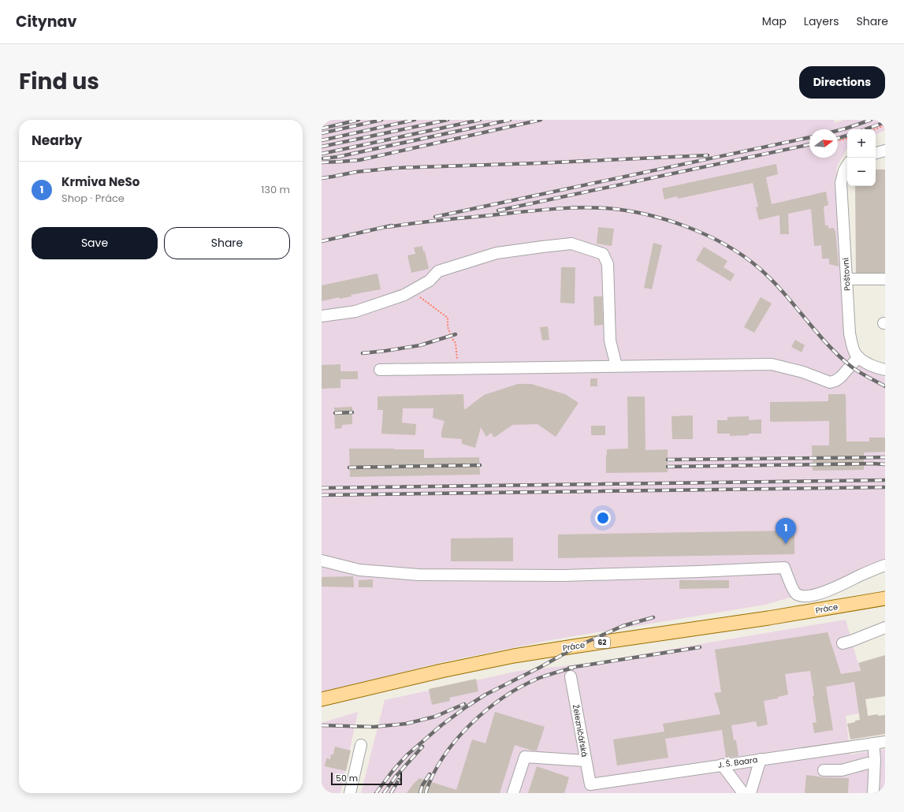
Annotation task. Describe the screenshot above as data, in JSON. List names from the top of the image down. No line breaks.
{"streets":{"main road":["Práce","62"],"street":["Poštovní","Železničářská","J. Š. Baara"]},"crossings":[["Železničářská","J. Š. Baara"]],"scale_bar":"50 m","north":"right","page":{"header":"Citynav","nav":["Map","Layers","Share"],"title":"Find us","buttons":["Directions",["Save","Share"]],"heading":"Nearby","map_buttons":["+","−"],"list":[{"mark":"1","name":"Krmiva NeSo","note":"Shop · Práce","value":"130 m"}],"pins":"1","scale":"50 m"}}
